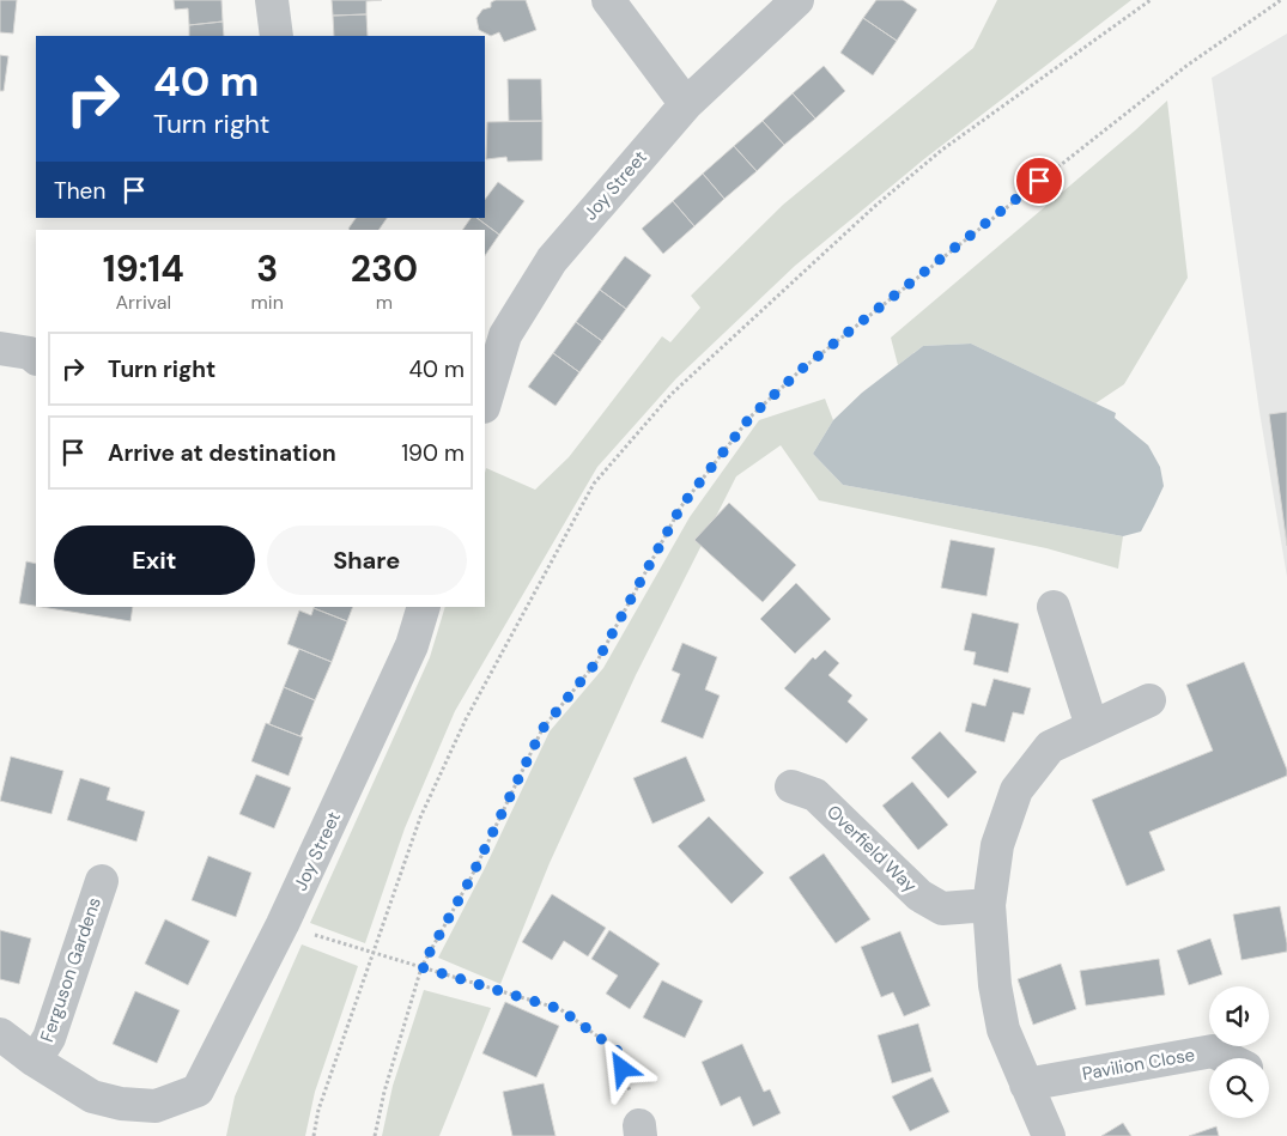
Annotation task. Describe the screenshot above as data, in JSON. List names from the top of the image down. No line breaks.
{"streets":{"street":["Joy Street","Overfield Way","Ferguson Gardens","Pavilion Close"]},"crossings":[["Joy Street","Ferguson Gardens"]],"page":{"turn":["40 m","Turn right"],"then":"Then","eta":["19:14","Arrival","3","min","230","m"],"list":[{"name":"Turn right","value":"40 m"},{"name":"Arrive at destination","value":"190 m"}],"buttons":["Exit","Share"]}}
